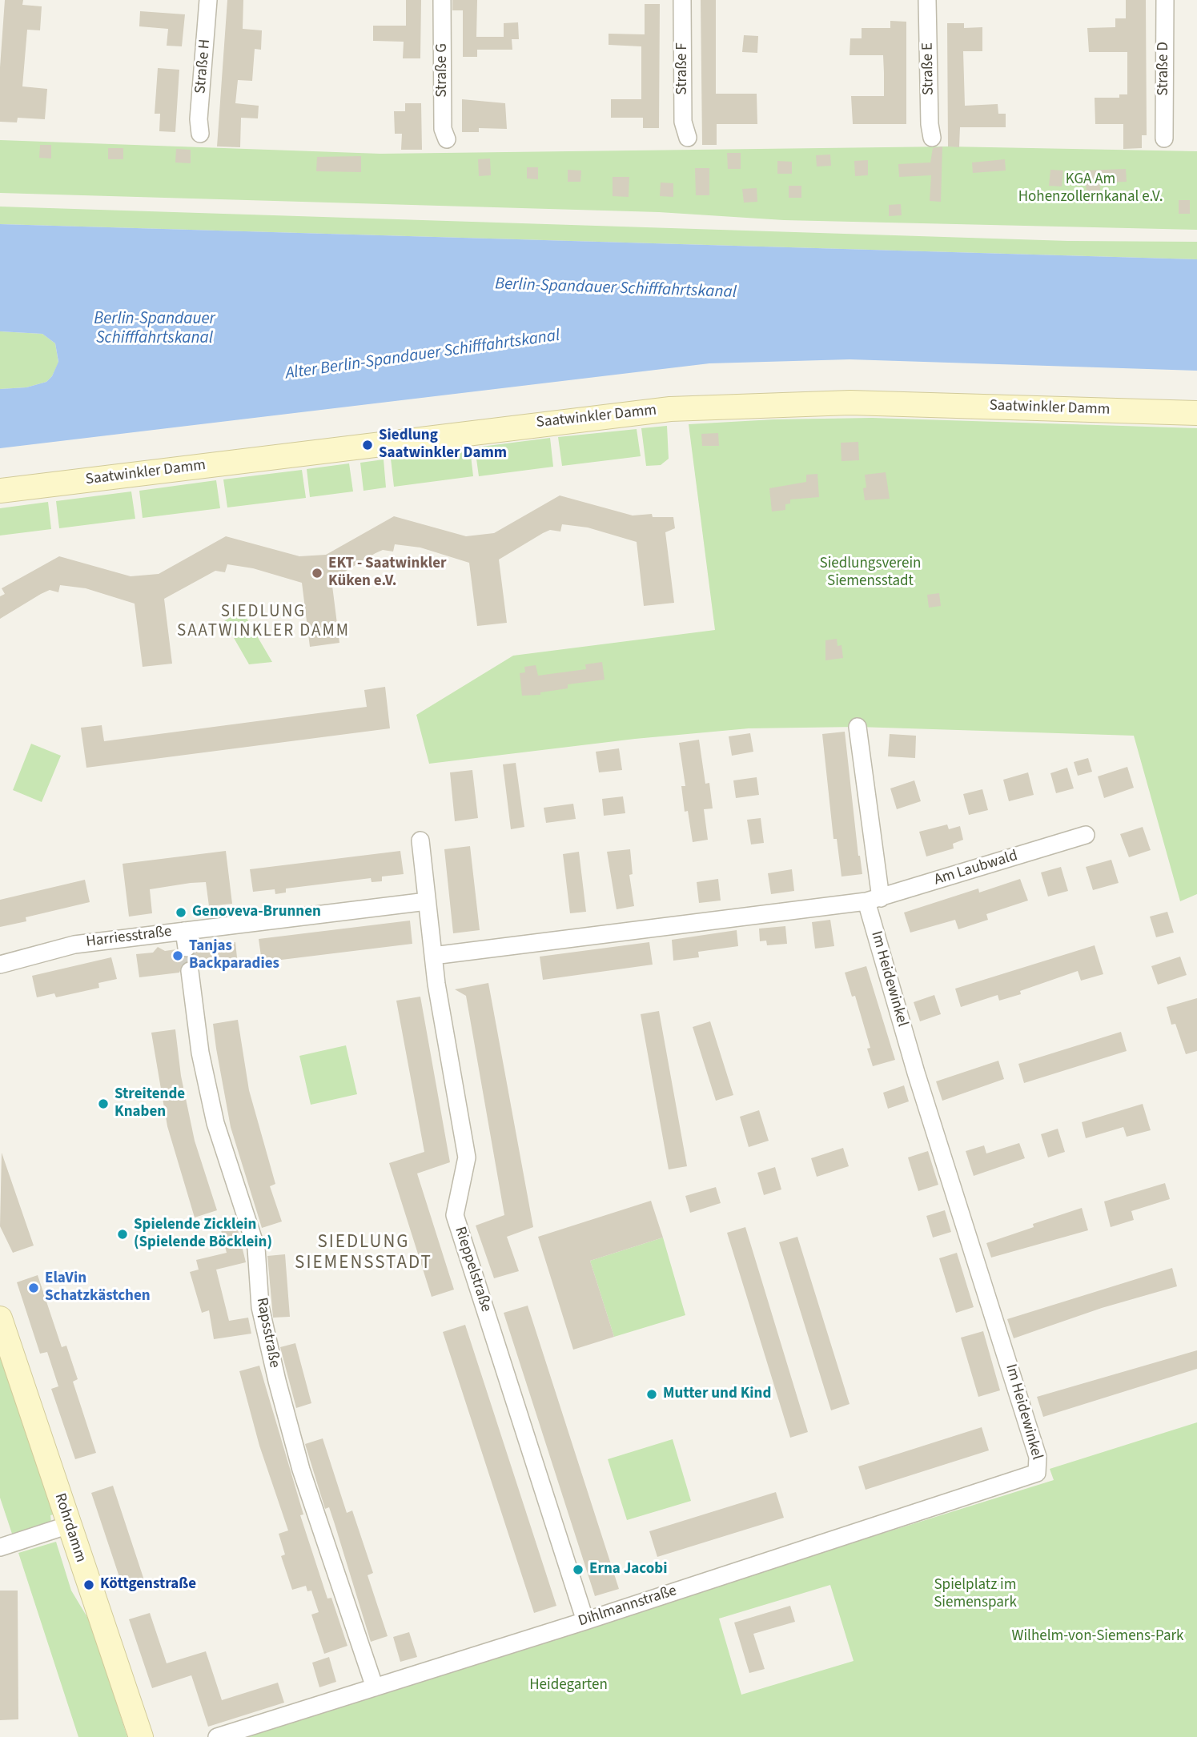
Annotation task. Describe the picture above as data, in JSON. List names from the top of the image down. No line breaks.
{"streets":{"main road":["Saatwinkler Damm","Rohrdamm"],"street":["Straße H","Straße F","Straße E","Straße D","Straße G","Am Laubwald","Harriesstraße","Im Heidewinkel","Rieppelstraße","Rapsstraße","Dihlmannstraße"]},"crossings":[["Am Laubwald","Im Heidewinkel"],["Harriesstraße","Rieppelstraße"],["Im Heidewinkel","Dihlmannstraße"],["Rieppelstraße","Dihlmannstraße"],["Rapsstraße","Dihlmannstraße"]],"districts":["SIEDLUNG SAATWINKLER DAMM","SIEDLUNG SIEMENSSTADT"],"water":["Berlin-Spandauer Schifffahrtskanal","Alter Berlin-Spandauer Schifffahrtskanal"],"parks":["KGA Am Hohenzollernkanal e.V.","Siedlungsverein Siemensstadt","Spielplatz im Siemenspark","Wilhelm-von-Siemens-Park","Heidegarten"],"places":["Siedlung Saatwinkler Damm","EKT - Saatwinkler Küken e.V.","Genoveva-Brunnen","Tanjas Backparadies","Streitende Knaben","Spielende Zicklein (Spielende Böcklein)","ElaVin Schatzkästchen","Mutter und Kind","Erna Jacobi","Köttgenstraße"]}
